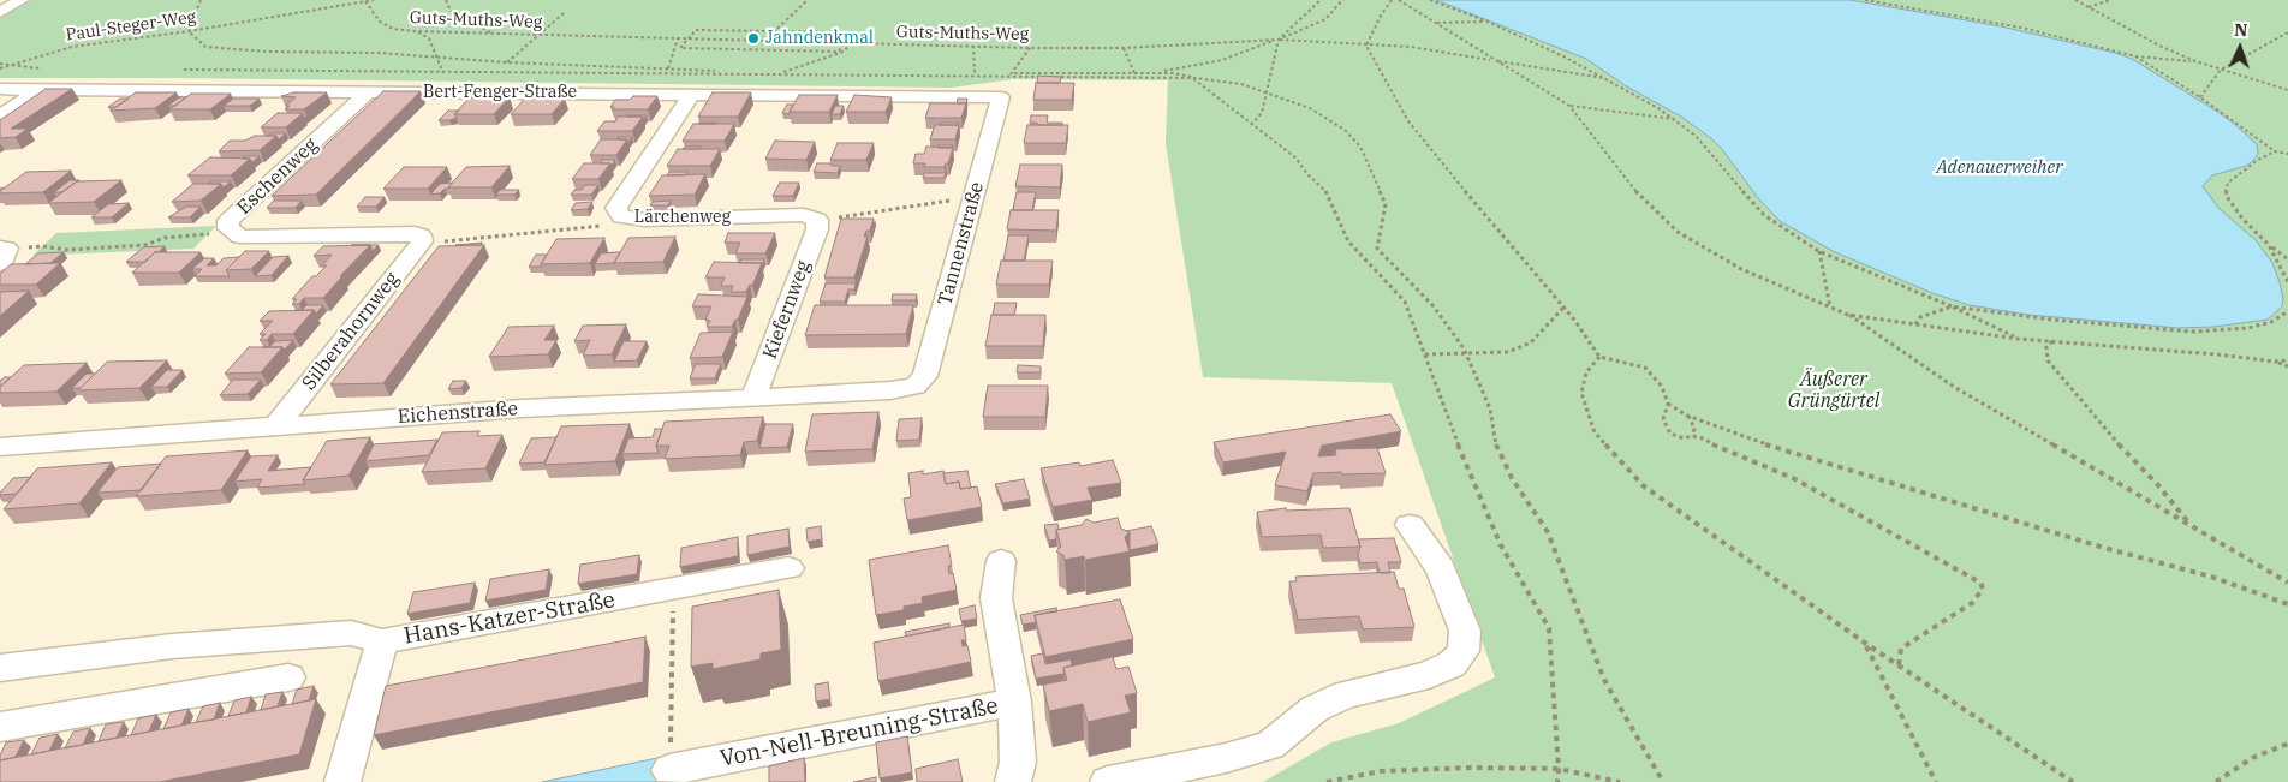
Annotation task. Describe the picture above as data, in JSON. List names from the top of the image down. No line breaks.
{"streets":{"street":["Bert-Fenger-Straße","Eschenweg","Lärchenweg","Tannenstraße","Kiefernweg","Silberahornweg","Eichenstraße","Hans-Katzer-Straße","Von-Nell-Breuning-Straße"],"path":["Guts-Muths-Weg","Paul-Steger-Weg"]},"crossings":[["Guts-Muths-Weg","Paul-Steger-Weg"],["Bert-Fenger-Straße","Eschenweg"],["Bert-Fenger-Straße","Lärchenweg"],["Bert-Fenger-Straße","Tannenstraße"],["Eschenweg","Silberahornweg"],["Lärchenweg","Kiefernweg"],["Tannenstraße","Eichenstraße"],["Kiefernweg","Eichenstraße"],["Silberahornweg","Eichenstraße"]],"water":["Adenauerweiher"],"parks":["Äußerer Grüngürtel"],"places":["Jahndenkmal"],"north":"top"}
